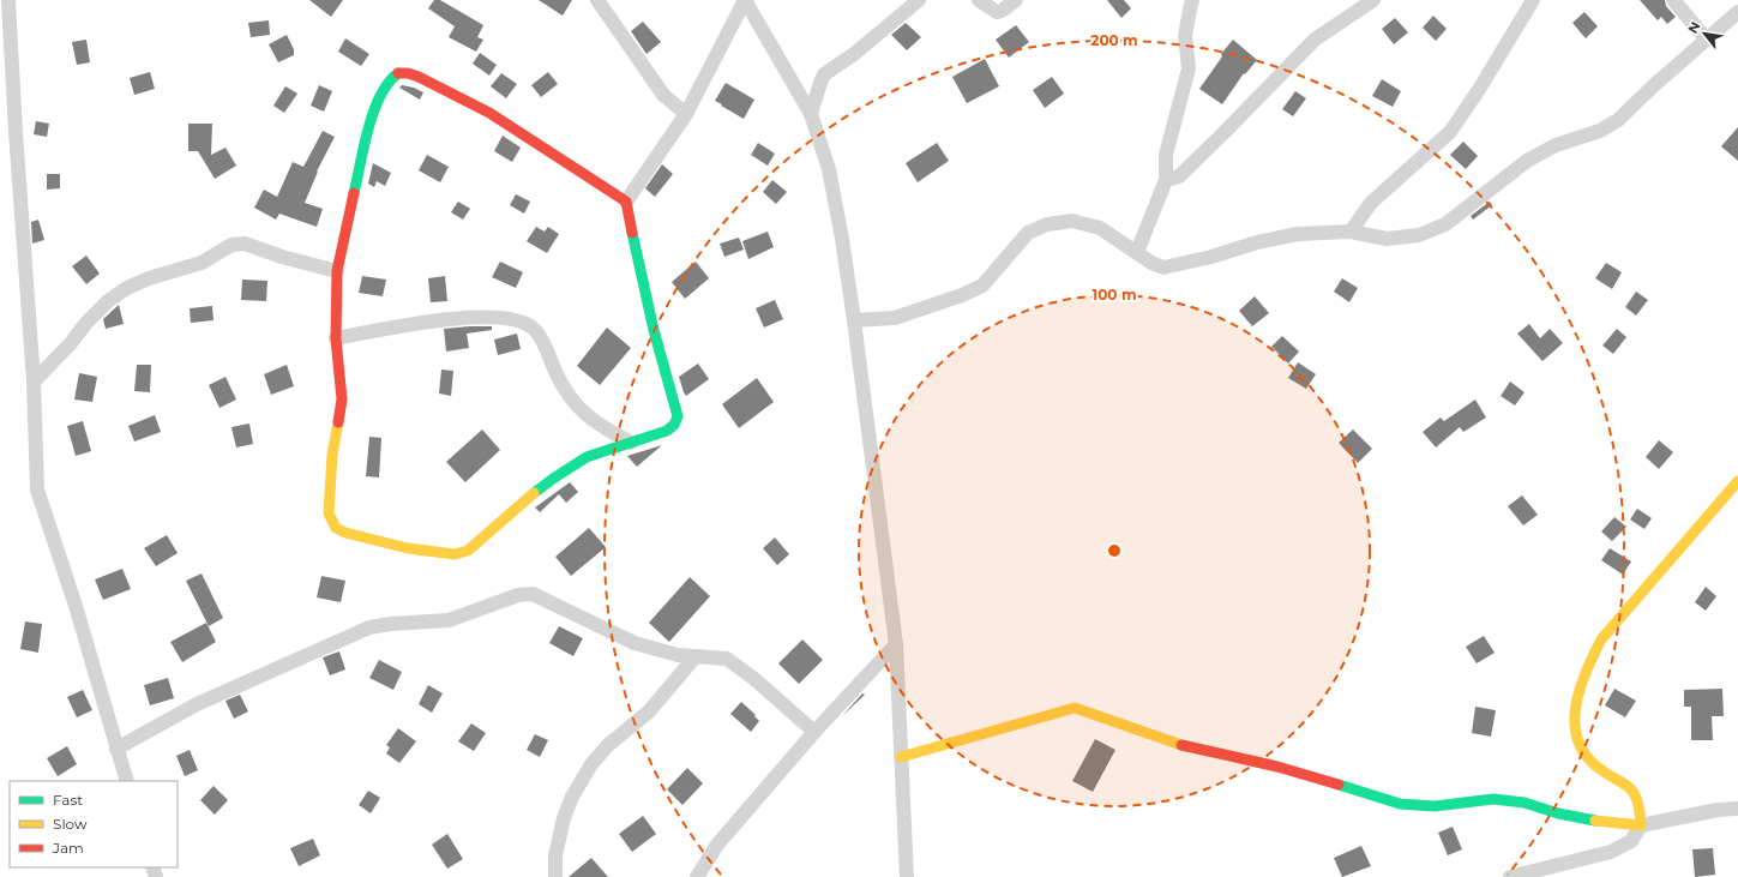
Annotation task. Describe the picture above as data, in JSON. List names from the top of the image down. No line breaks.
{"legend":["Fast","Slow","Jam"],"north":"top left","rings":["200 m","100 m"]}
